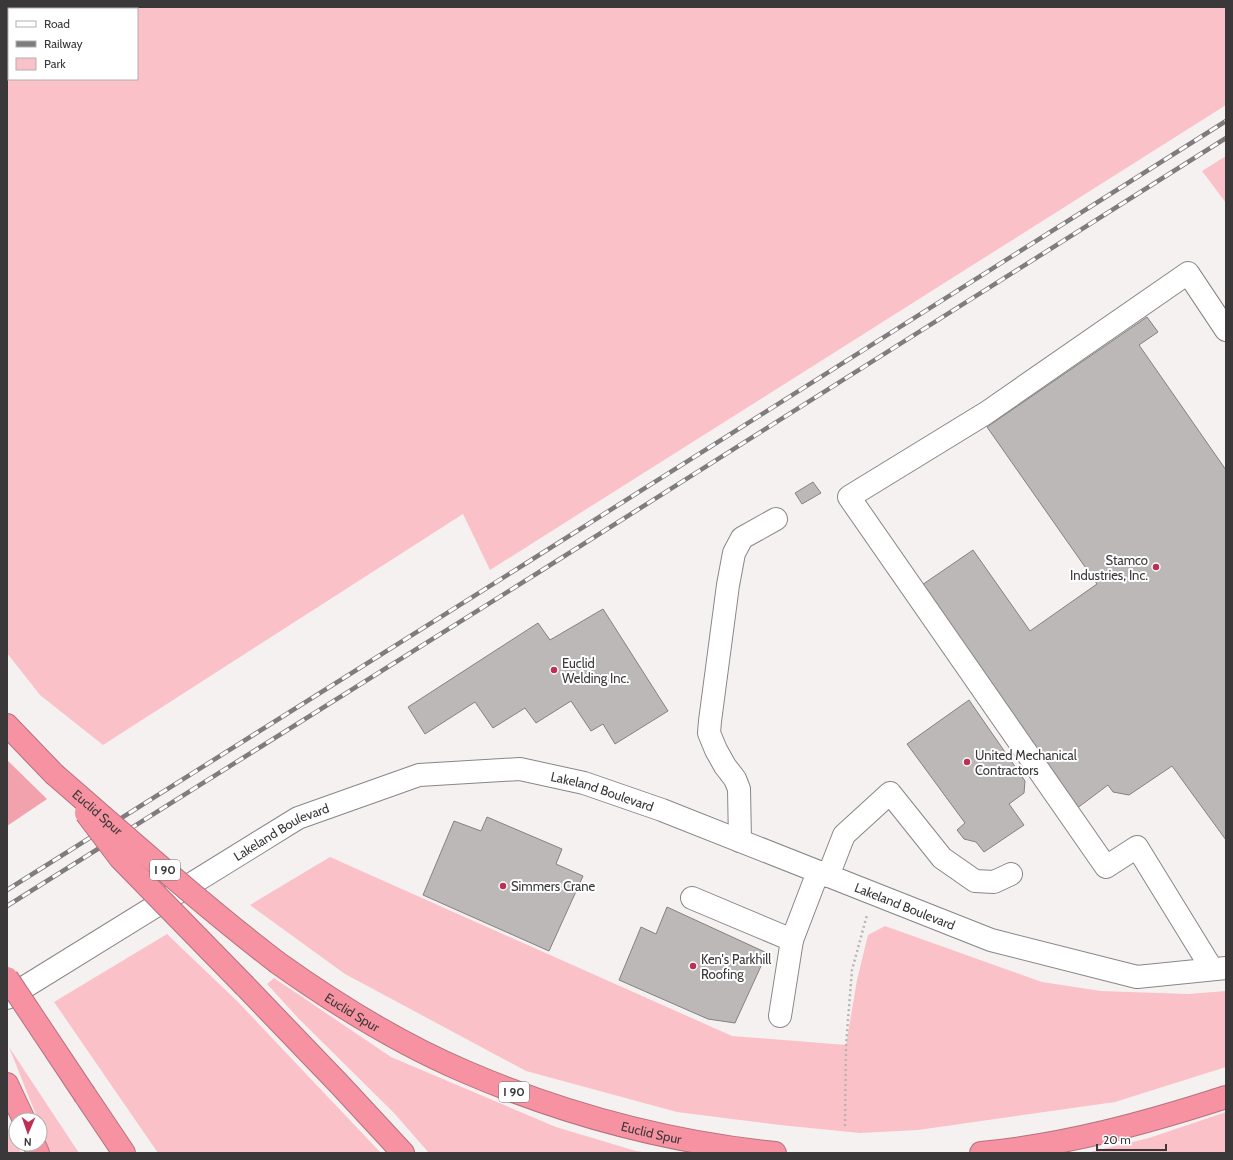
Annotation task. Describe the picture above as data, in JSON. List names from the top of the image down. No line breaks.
{"streets":{"highway":["Euclid Spur","I 90"],"street":["Lakeland Boulevard"]},"places":["Stamco Industries, Inc.","Euclid Welding Inc.","United Mechanical Contractors","Simmers Crane","Ken's Parkhill Roofing"],"legend":["Road","Railway","Park"],"scale_bar":"20 m","north":"bottom"}
